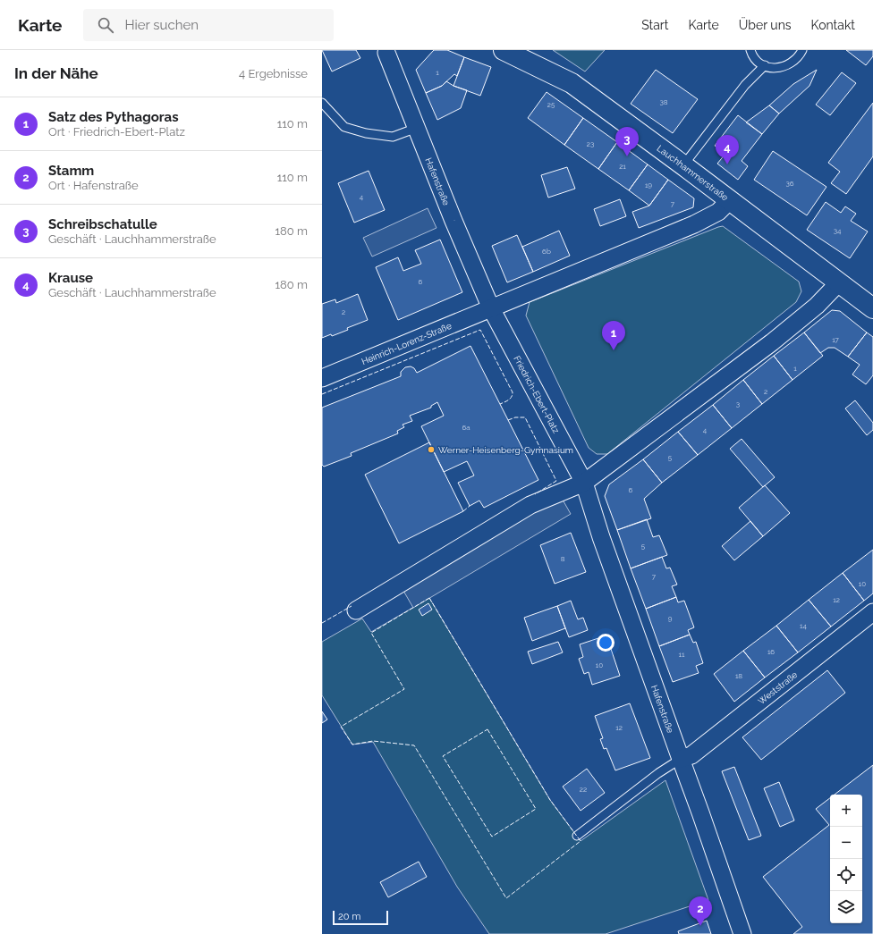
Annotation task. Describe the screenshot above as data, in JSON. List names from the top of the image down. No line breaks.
{"streets":{"main road":["Lauchhammerstraße"],"street":["Hafenstraße","Heinrich-Lorenz-Straße","Friedrich-Ebert-Platz","Weststraße"]},"crossings":[["Hafenstraße","Heinrich-Lorenz-Straße"],["Hafenstraße","Friedrich-Ebert-Platz"],["Hafenstraße","Weststraße"],["Heinrich-Lorenz-Straße","Friedrich-Ebert-Platz"]],"places":["Werner-Heisenberg-Gymnasium"],"house_numbers":["1","38","25","23","21","36","19","4","7","34","6b","6","2","17","1","2","3","6a","4","5","6","5","8","7","10","12","9","14","16","11","10","18","12","22"],"scale_bar":"20 m","page":{"header":"Karte","search":"Hier suchen","nav":["Start","Karte","Über uns","Kontakt"],"heading":["In der Nähe","4 Ergebnisse"],"list":[{"mark":"1","name":"Satz des Pythagoras","note":"Ort · Friedrich-Ebert-Platz","value":"110 m"},{"mark":"2","name":"Stamm","note":"Ort · Hafenstraße","value":"110 m"},{"mark":"3","name":"Schreibschatulle","note":"Geschäft · Lauchhammerstraße","value":"180 m"},{"mark":"4","name":"Krause","note":"Geschäft · Lauchhammerstraße","value":"180 m"}],"pins":["3","4","1","2"],"map_buttons":["+","−"],"scale":"20 m"}}
